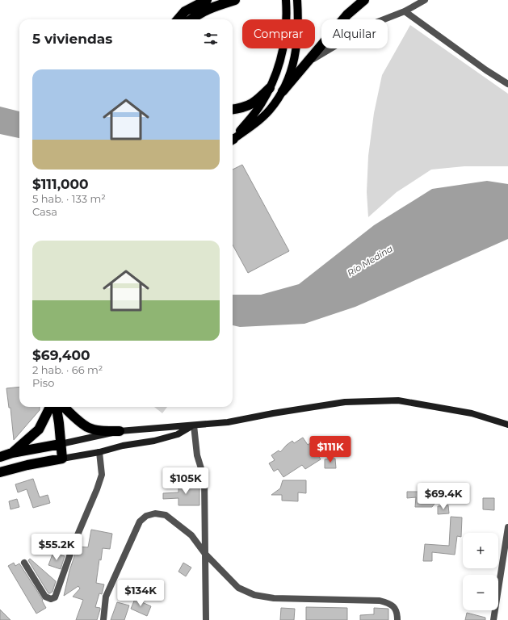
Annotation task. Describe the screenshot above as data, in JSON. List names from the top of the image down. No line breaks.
{"water":["Río Medina"],"page":{"chip":["Comprar","Alquilar"],"heading":"5 viviendas","list":[{"name":"$111,000","note":"5 hab. · 133 m² · Casa"},{"name":"$69,400","note":"2 hab. · 66 m² · Piso"}],"price":["$111K","$105K","$69.4K","$55.2K","$134K"],"map_buttons":["+","−"]}}
